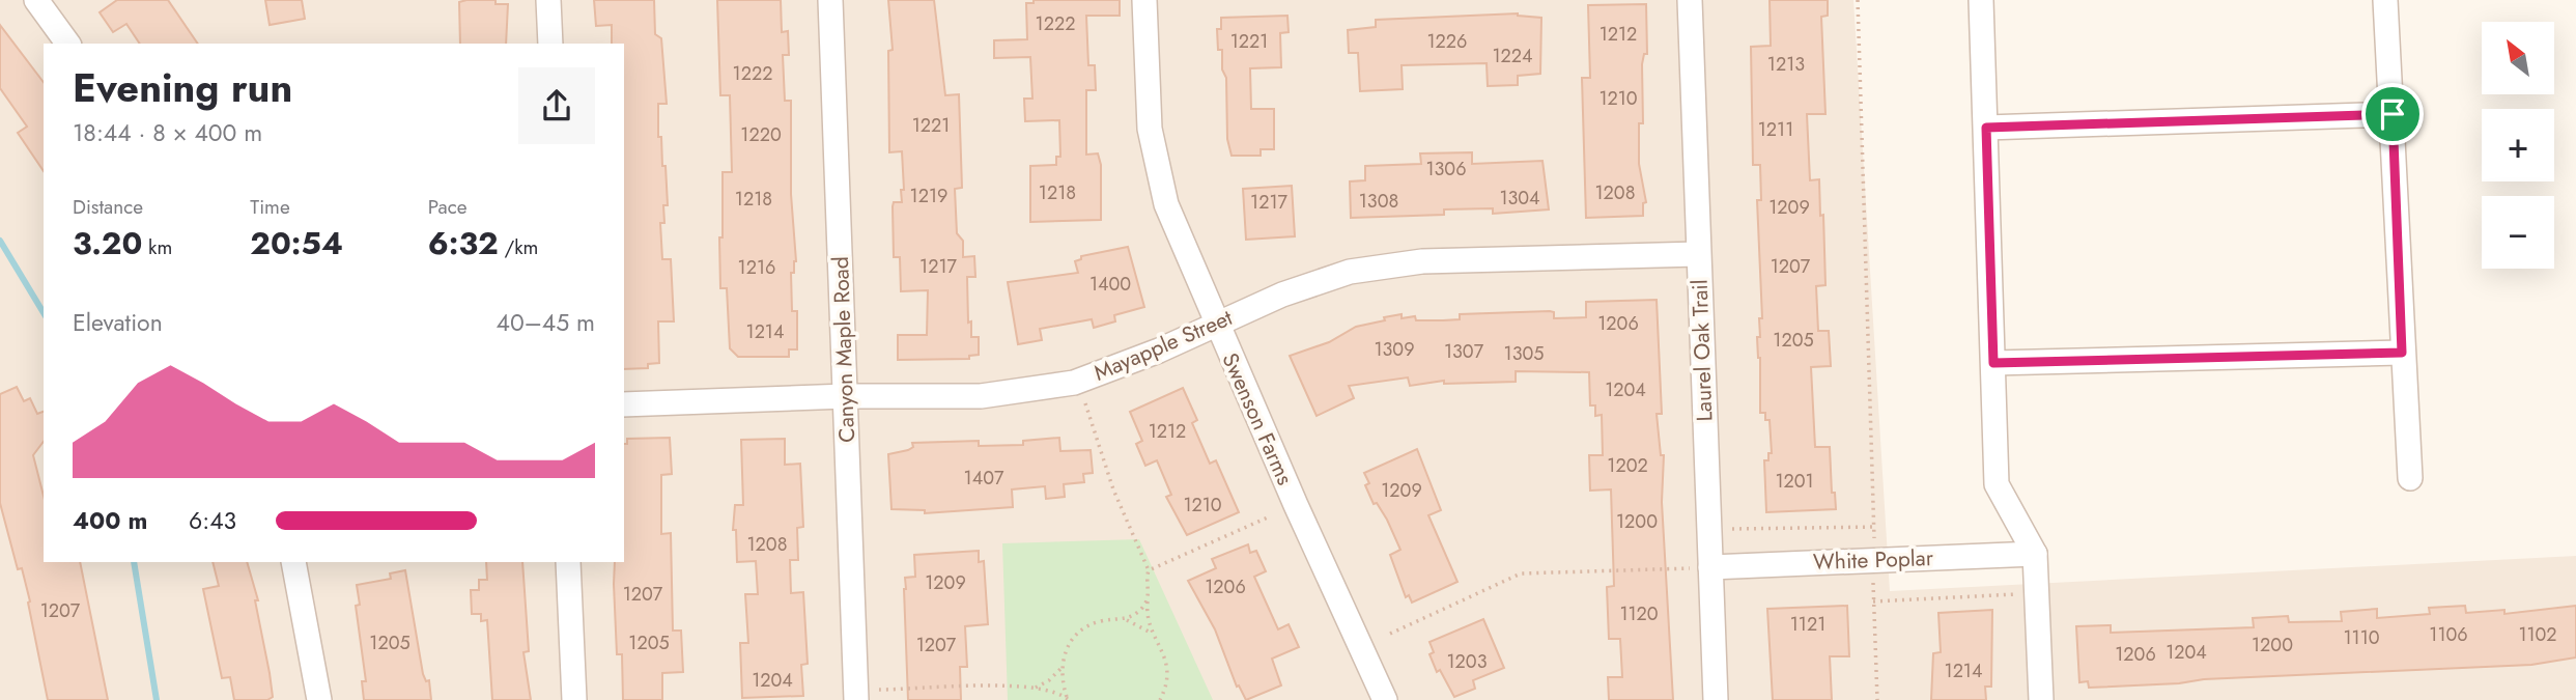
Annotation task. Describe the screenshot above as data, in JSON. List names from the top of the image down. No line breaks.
{"streets":{"street":["Mayapple Street","Canyon Maple Road","Laurel Oak Trail","Swenson Farms","White Poplar"]},"crossings":[["Mayapple Street","Canyon Maple Road"],["Mayapple Street","Laurel Oak Trail"],["Mayapple Street","Swenson Farms"],["Laurel Oak Trail","White Poplar"]],"house_numbers":["1222","1212","1221","1226","1224","1213","1222","1210","1221","1211","1220","1306","1218","1208","1219","1304","1218","1308","1217","1209","1217","1207","1216","1400","1206","1214","1205","1309","1307","1305","1204","1212","1202","1407","1201","1209","1210","1200","1208","1209","1206","1207","1207","1120","1121","1106","1102","1110","1205","1205","1207","1200","1204","1206","1203","1214","1204"],"north":"top left","page":{"map_buttons":["+","−"],"heading":["Evening run","18:44 · 8 × 400 m"],"stats":[["Distance","3.20 km"],["Time","20:54"],["Pace","6:32 /km"]],"chart":["Elevation","40–45 m"],"list":[{"name":"400 m","note":"6:43"}]}}
